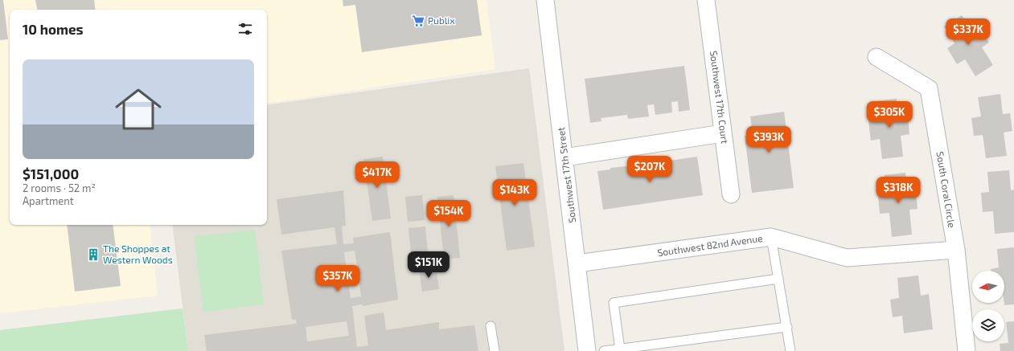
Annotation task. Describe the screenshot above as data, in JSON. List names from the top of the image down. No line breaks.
{"streets":{"street":["Southwest 17th Court","Southwest 17th Street","South Coral Circle","Southwest 82nd Avenue"]},"crossings":[["Southwest 17th Street","Southwest 82nd Avenue"],["South Coral Circle","Southwest 82nd Avenue"]],"places":{"supermarket":["Publix"],"building":["The Shoppes at Western Woods"]},"north":"left","page":{"heading":"10 homes","price":["$337K","$305K","$393K","$207K","$417K","$318K","$143K","$154K","$151K","$357K"],"list":[{"name":"$151,000","note":"2 rooms · 52 m² · Apartment"}]}}
